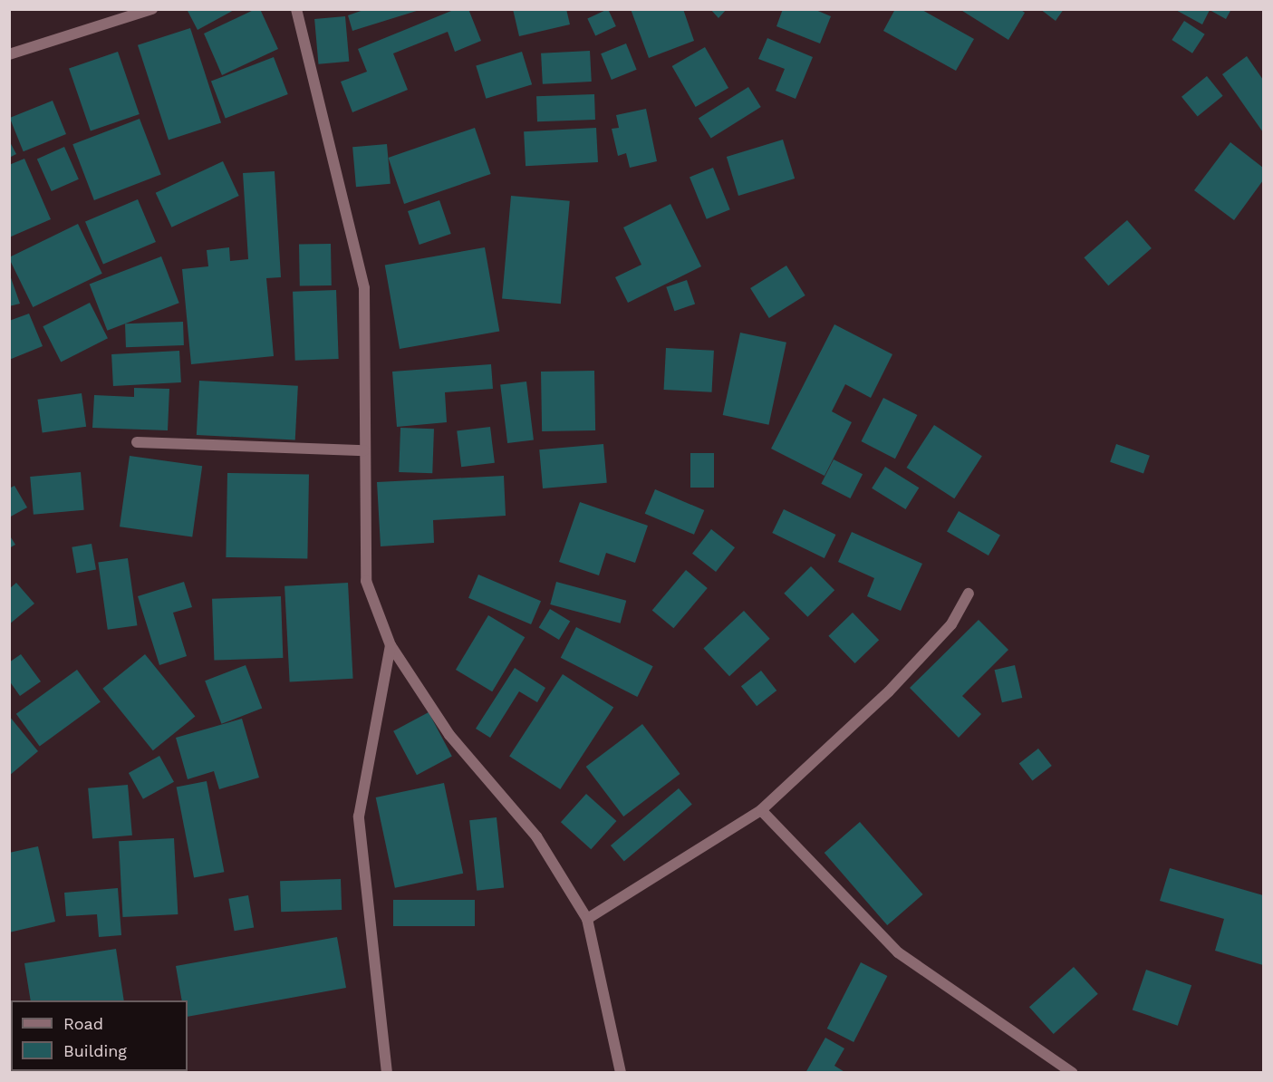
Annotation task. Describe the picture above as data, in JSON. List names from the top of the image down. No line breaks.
{"legend":["Road","Building"]}
